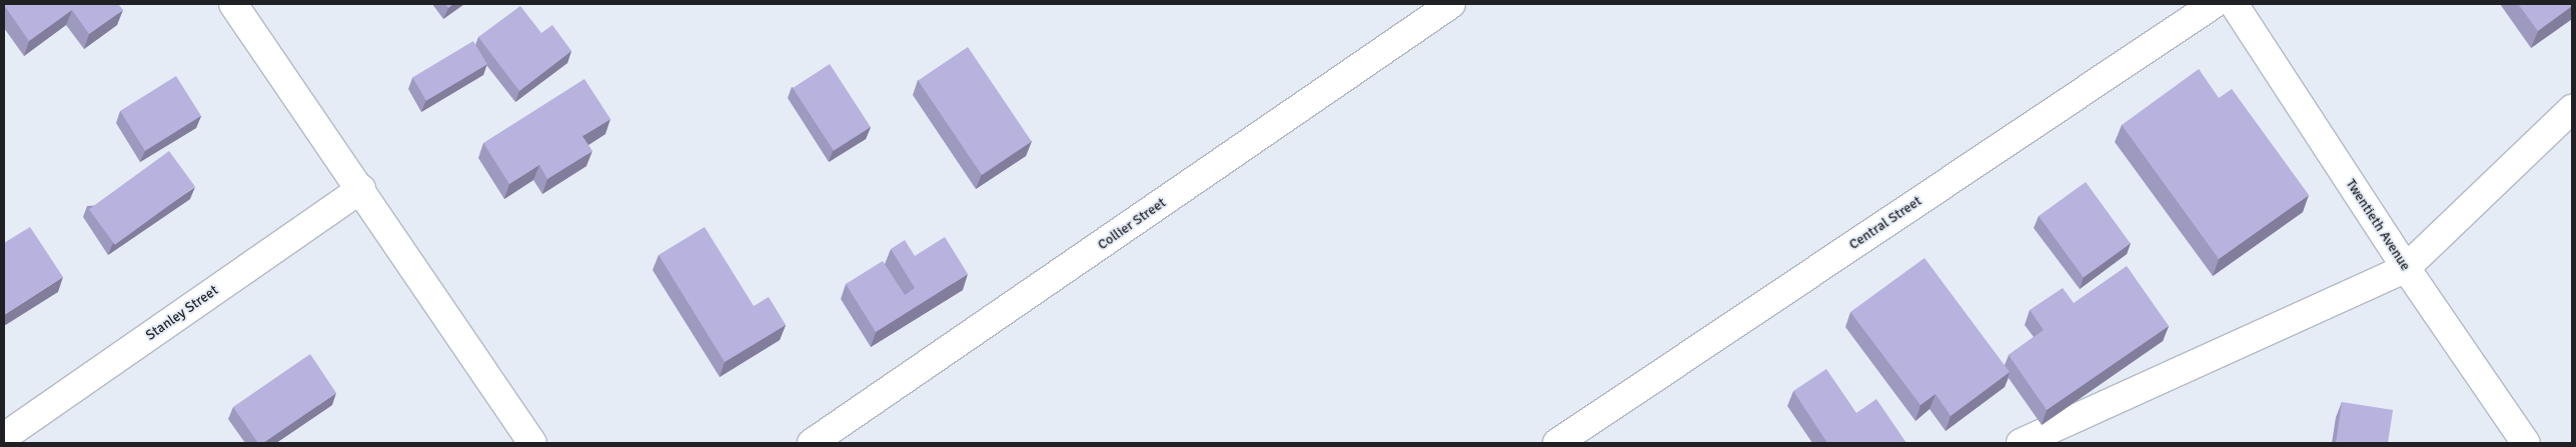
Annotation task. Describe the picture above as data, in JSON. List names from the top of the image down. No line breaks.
{"streets":{"street":["Central Street","Collier Street","Twentieth Avenue","Stanley Street"]}}
